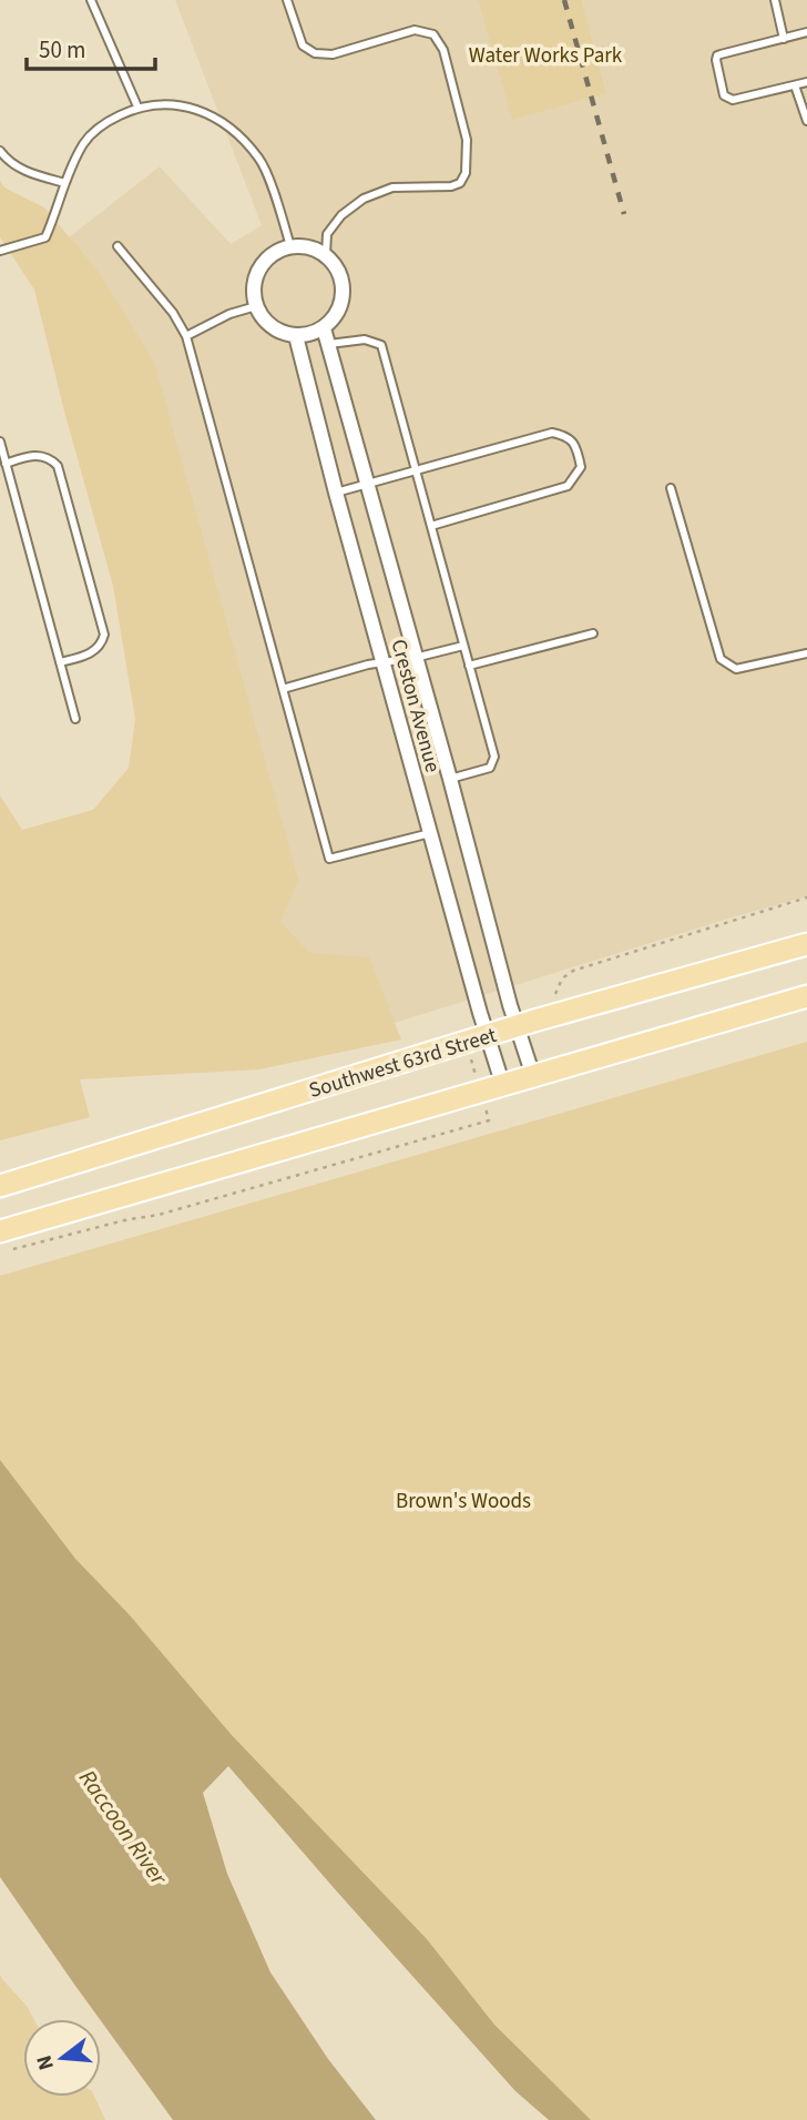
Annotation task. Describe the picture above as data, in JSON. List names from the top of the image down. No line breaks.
{"streets":{"main road":["Southwest 63rd Street"],"street":["Creston Avenue"]},"crossings":[["Creston Avenue","Southwest 63rd Street"]],"water":["Raccoon River"],"parks":["Water Works Park","Brown's Woods"],"scale_bar":"50 m","north":"left"}
